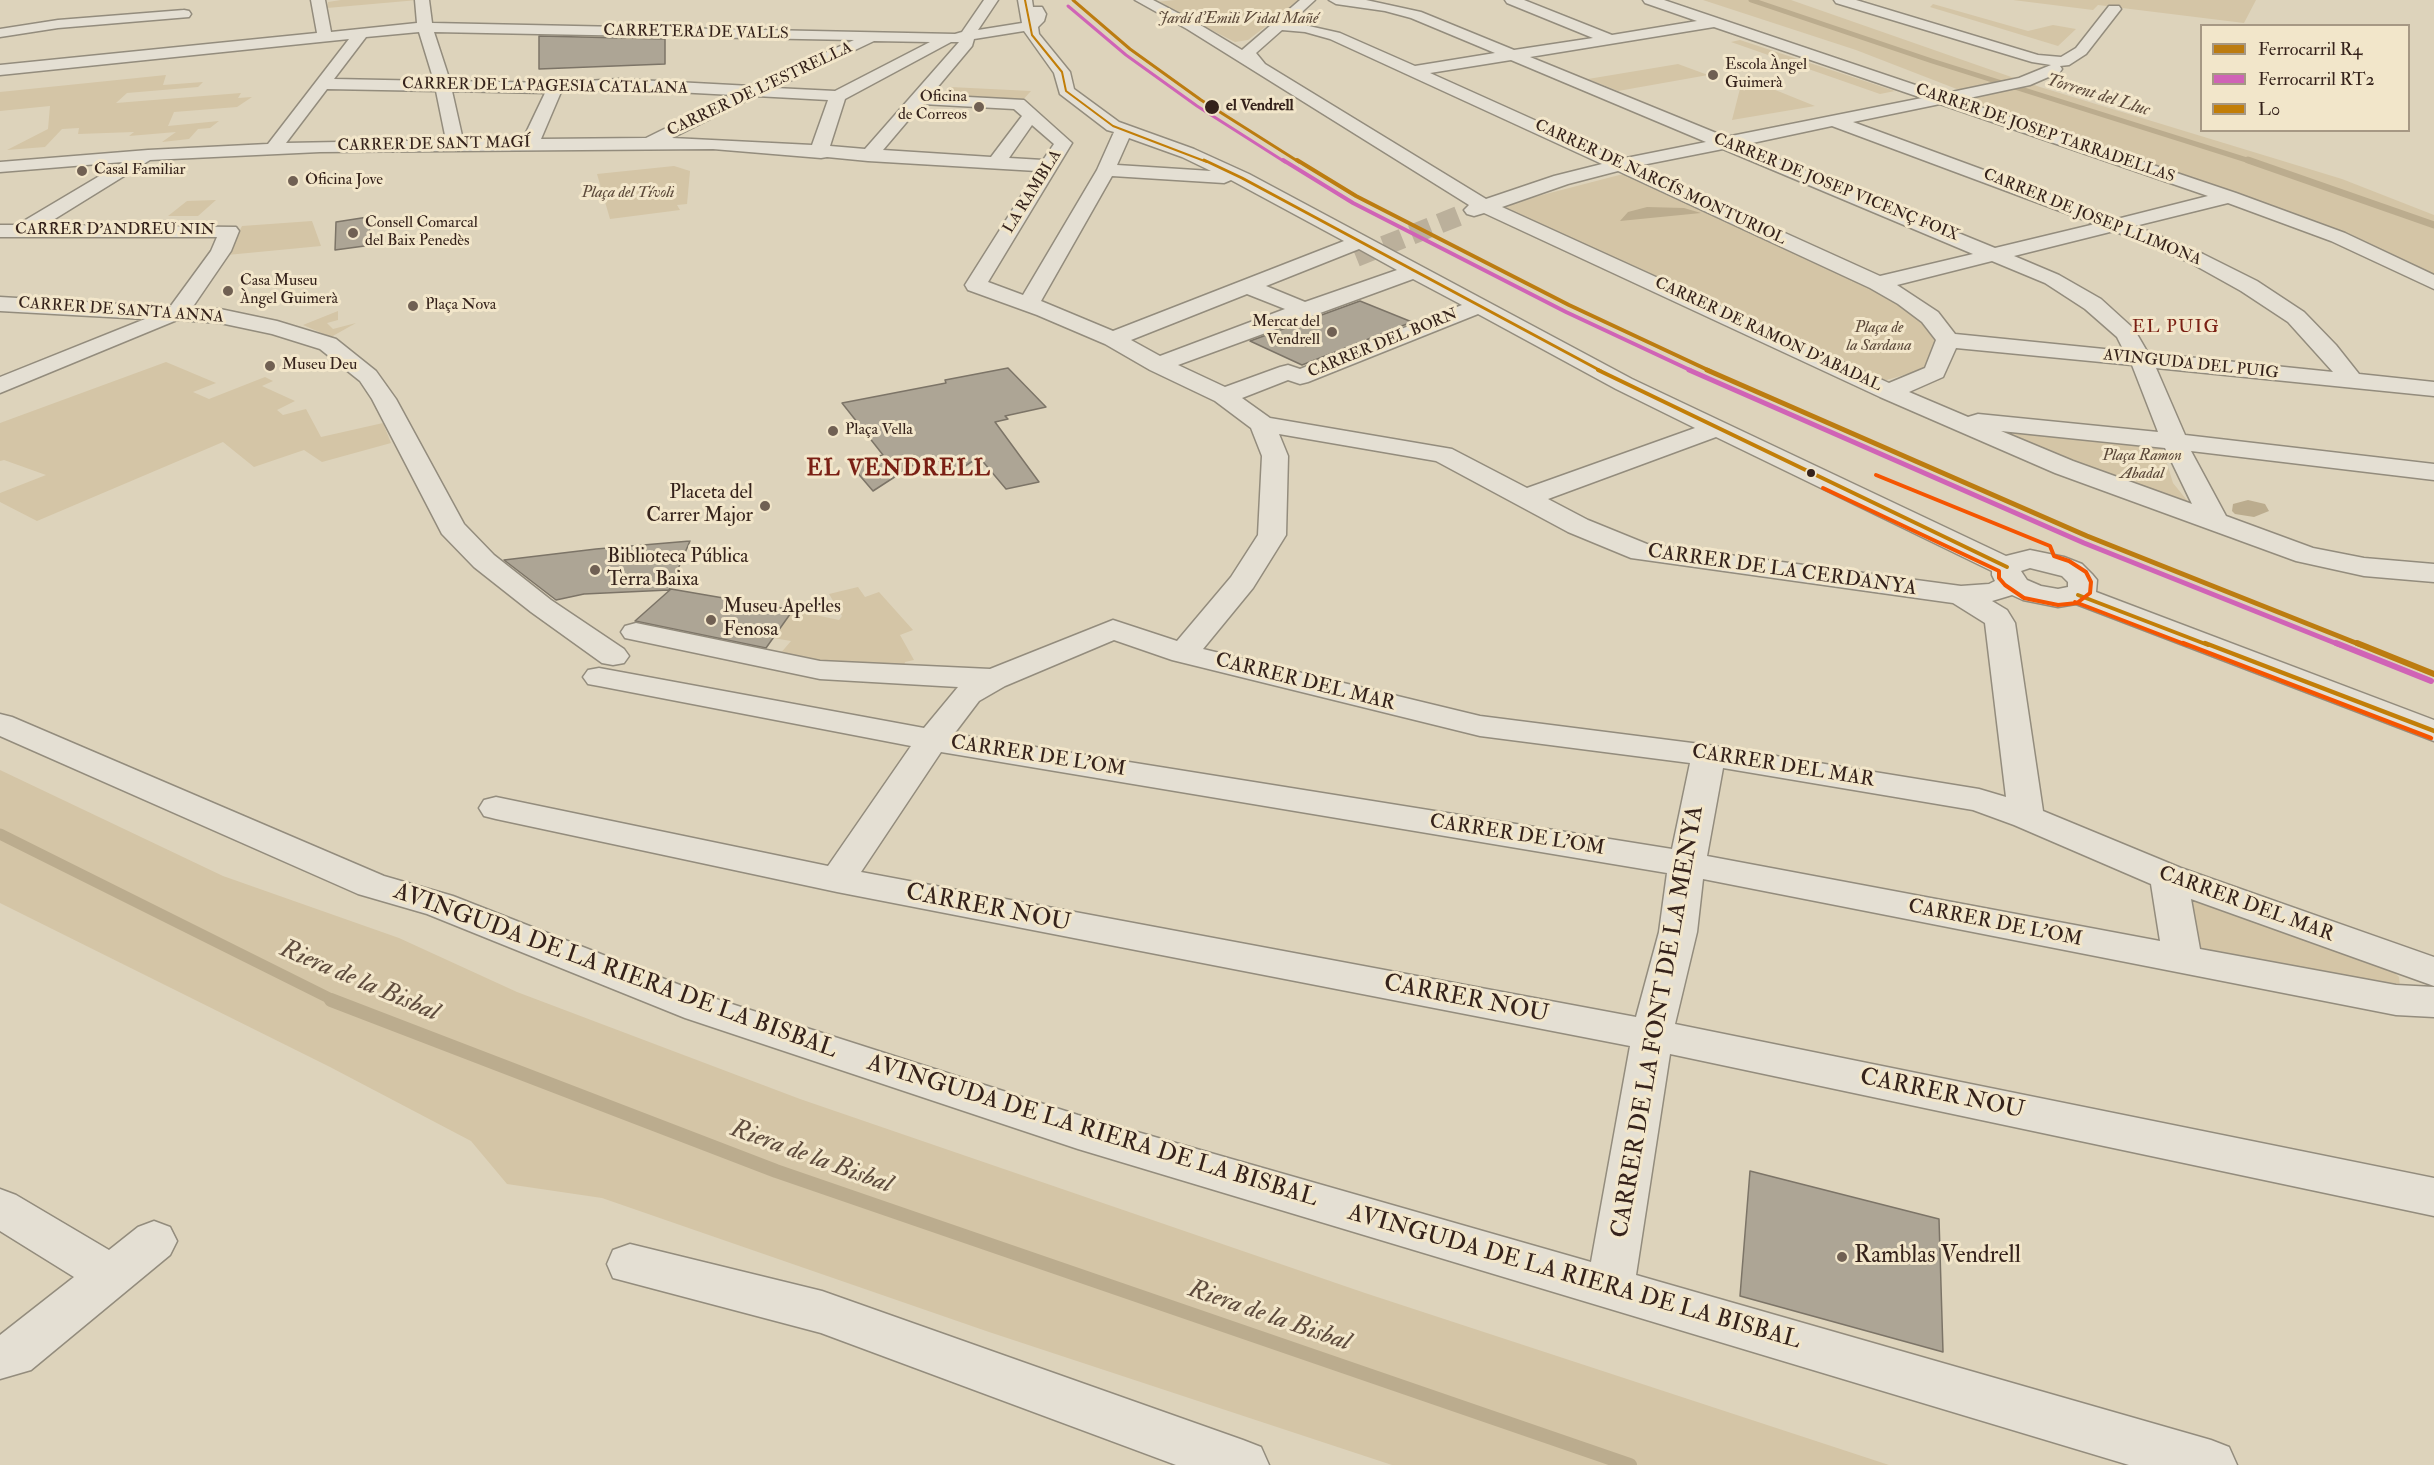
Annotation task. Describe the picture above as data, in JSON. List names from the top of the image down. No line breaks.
{"streets":{"street":["CARRETERA DE VALLS","CARRER DE LA PAGESIA CATALANA","CARRER DE L'ESTRELLA","CARRER DE JOSEP TARRADELLAS","CARRER DE SANT MAGÍ","CARRER DE NARCÍS MONTURIOL","CARRER DE JOSEP VICENÇ FOIX","LA RAMBLA","CARRER DE JOSEP LLIMONA","CARRER D'ANDREU NIN","CARRER DE SANTA ANNA","CARRER DE RAMON D'ABADAL","CARRER DEL BORN","AVINGUDA DEL PUIG","CARRER DE LA CERDANYA","CARRER DEL MAR","CARRER DE L'OM","CARRER NOU","AVINGUDA DE LA RIERA DE LA BISBAL","CARRER DE LA FONT DE LA MENYA"]},"crossings":[["CARRETERA DE VALLS","CARRER DE L'ESTRELLA"],["CARRER DE LA PAGESIA CATALANA","CARRER DE L'ESTRELLA"],["CARRER DE L'ESTRELLA","CARRER DE SANT MAGÍ"],["CARRER DE SANT MAGÍ","LA RAMBLA"],["CARRER DE NARCÍS MONTURIOL","AVINGUDA DEL PUIG"],["CARRER DE JOSEP VICENÇ FOIX","CARRER DE RAMON D'ABADAL"],["CARRER DE JOSEP VICENÇ FOIX","AVINGUDA DEL PUIG"],["LA RAMBLA","CARRER DE LA CERDANYA"],["CARRER DE JOSEP LLIMONA","AVINGUDA DEL PUIG"],["CARRER D'ANDREU NIN","CARRER DE SANTA ANNA"],["CARRER DE SANTA ANNA","CARRER DE L'OM"],["CARRER DEL BORN","CARRER DE LA CERDANYA"],["CARRER DEL MAR","CARRER DE LA FONT DE LA MENYA"],["CARRER DE L'OM","CARRER DE LA FONT DE LA MENYA"],["CARRER NOU","CARRER DE LA FONT DE LA MENYA"],["AVINGUDA DE LA RIERA DE LA BISBAL","CARRER DE LA FONT DE LA MENYA"]],"districts":["EL PUIG","EL VENDRELL"],"water":["Torrent del Lluc","Riera de la Bisbal"],"parks":["Jardí d'Emili Vidal Mañé","Plaça del Tívoli","Plaça de la Sardana","Plaça Ramon Abadal"],"places":["Escola Àngel Guimerà","Oficina de Correos","el Vendrell","Casal Familiar","Oficina Jove","Consell Comarcal del Baix Penedès","Casa Museu Àngel Guimerà","Plaça Nova","Mercat del Vendrell","Museu Deu","Plaça Vella","Placeta del Carrer Major","Biblioteca Pública Terra Baixa","Museu Apel·les Fenosa","Ramblas Vendrell"],"lines":["rail line R4","transit line L0","rail line RT2"],"legend":["Ferrocarril R4","Ferrocarril RT2","L0"]}
